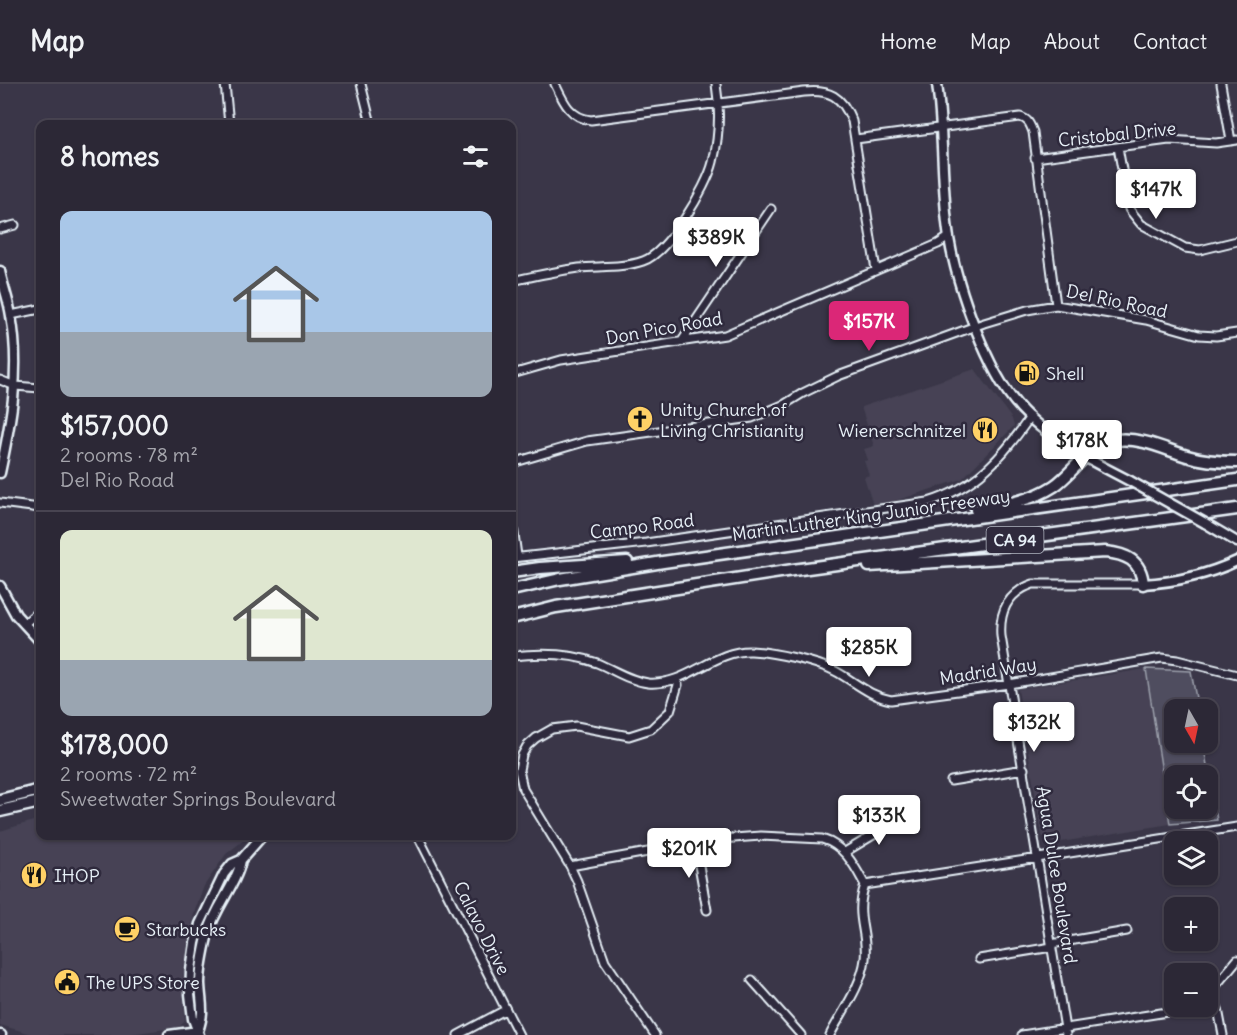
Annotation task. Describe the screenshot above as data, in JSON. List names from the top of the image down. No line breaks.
{"streets":{"highway":["Martin Luther King Junior Freeway","CA 94"],"main road":["Agua Dulce Boulevard"],"street":["Cristobal Drive","Del Rio Road","Don Pico Road","Campo Road","Madrid Way","Calavo Drive"]},"crossings":[["Madrid Way","Agua Dulce Boulevard"]],"places":{"fuel station":["Shell"],"church":["Unity Church of Living Christianity"],"restaurant":["Wienerschnitzel","IHOP"],"cafe":["Starbucks"],"public building":["The UPS Store"]},"north":"bottom","page":{"header":"Map","nav":["Home","Map","About","Contact"],"heading":"8 homes","price":["$147K","$389K","$157K","$178K","$285K","$132K","$133K","$201K"],"list":[{"name":"$157,000","note":"2 rooms · 78 m² · Del Rio Road"},{"name":"$178,000","note":"2 rooms · 72 m² · Sweetwater Springs Boulevard"}],"map_buttons":["+","−"]}}
